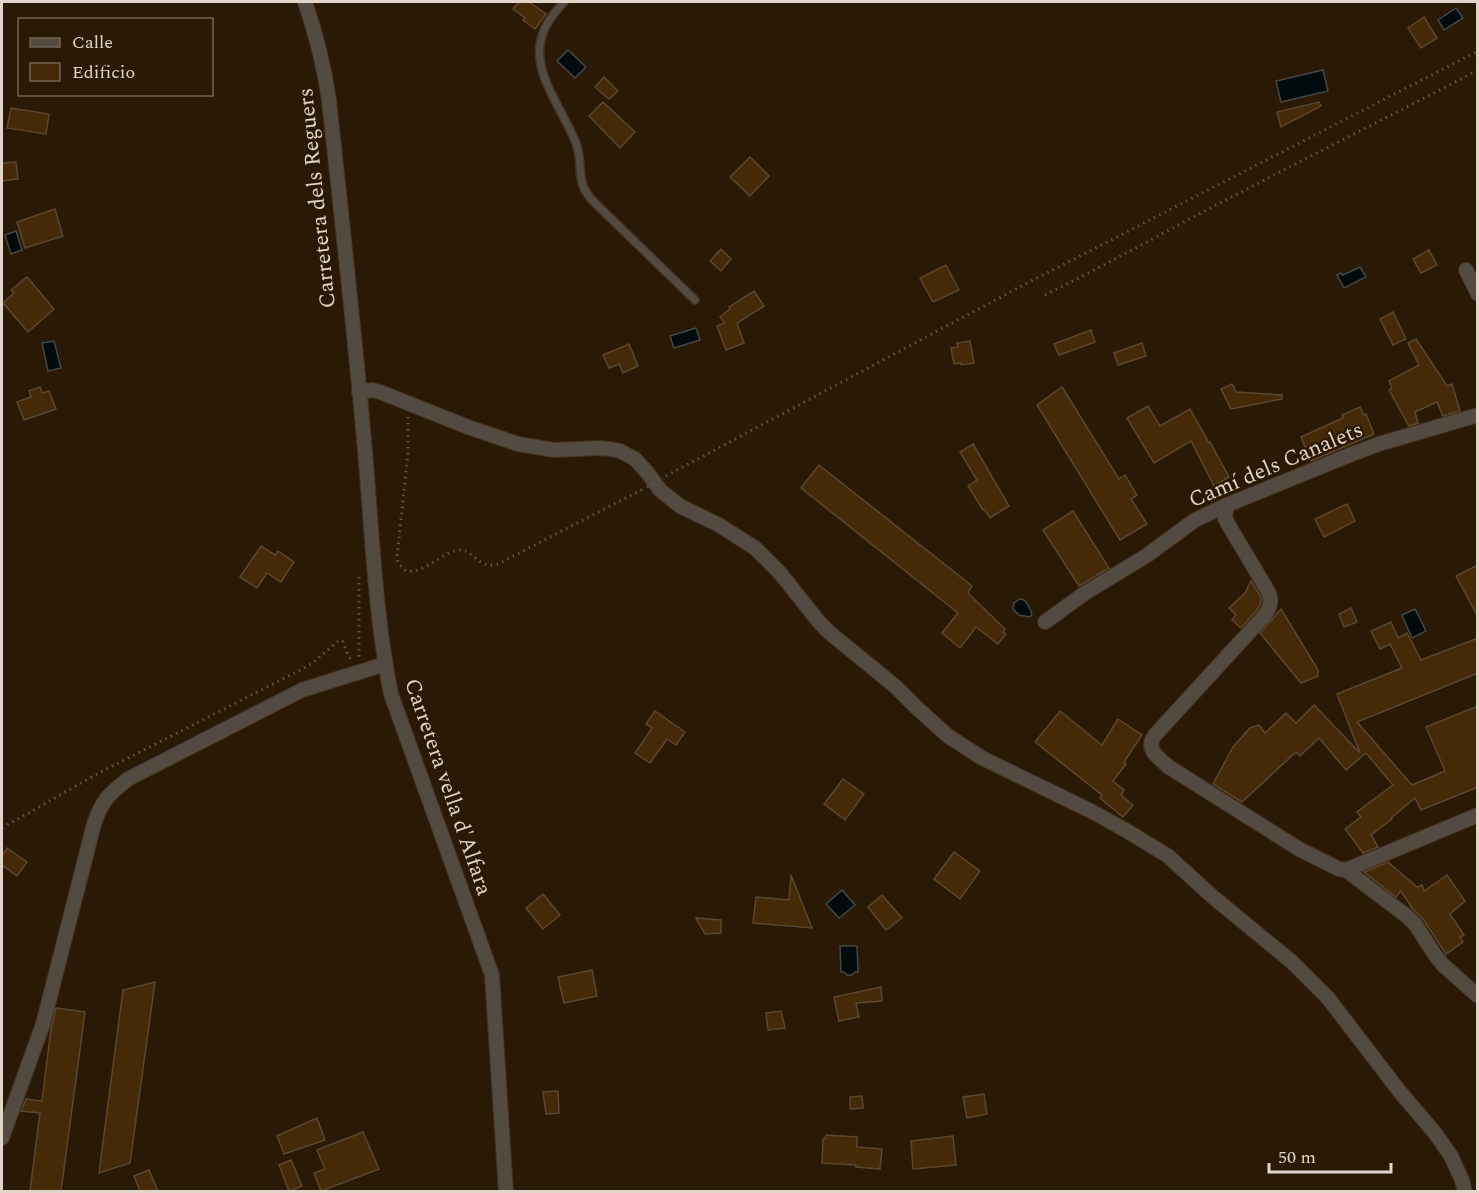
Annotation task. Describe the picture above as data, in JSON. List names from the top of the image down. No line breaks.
{"streets":{"street":["Carretera dels Reguers","Camí dels Canalets","Carretera vella d'Alfara"]},"crossings":[["Carretera dels Reguers","Carretera vella d'Alfara"]],"legend":["Calle","Edificio"],"scale_bar":"50 m"}
